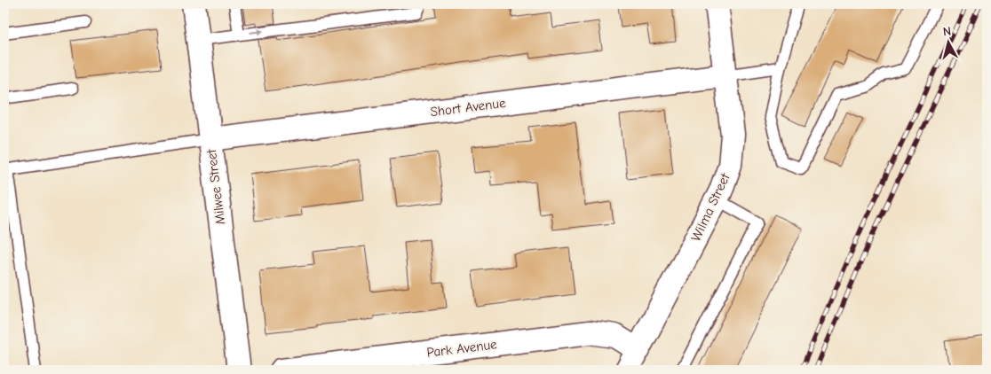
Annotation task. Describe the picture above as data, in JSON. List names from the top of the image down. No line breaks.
{"streets":{"street":["Short Avenue","Milwee Street","Wilma Street","Park Avenue"]},"crossings":[["Short Avenue","Milwee Street"],["Short Avenue","Wilma Street"],["Wilma Street","Park Avenue"]],"north":"top"}
